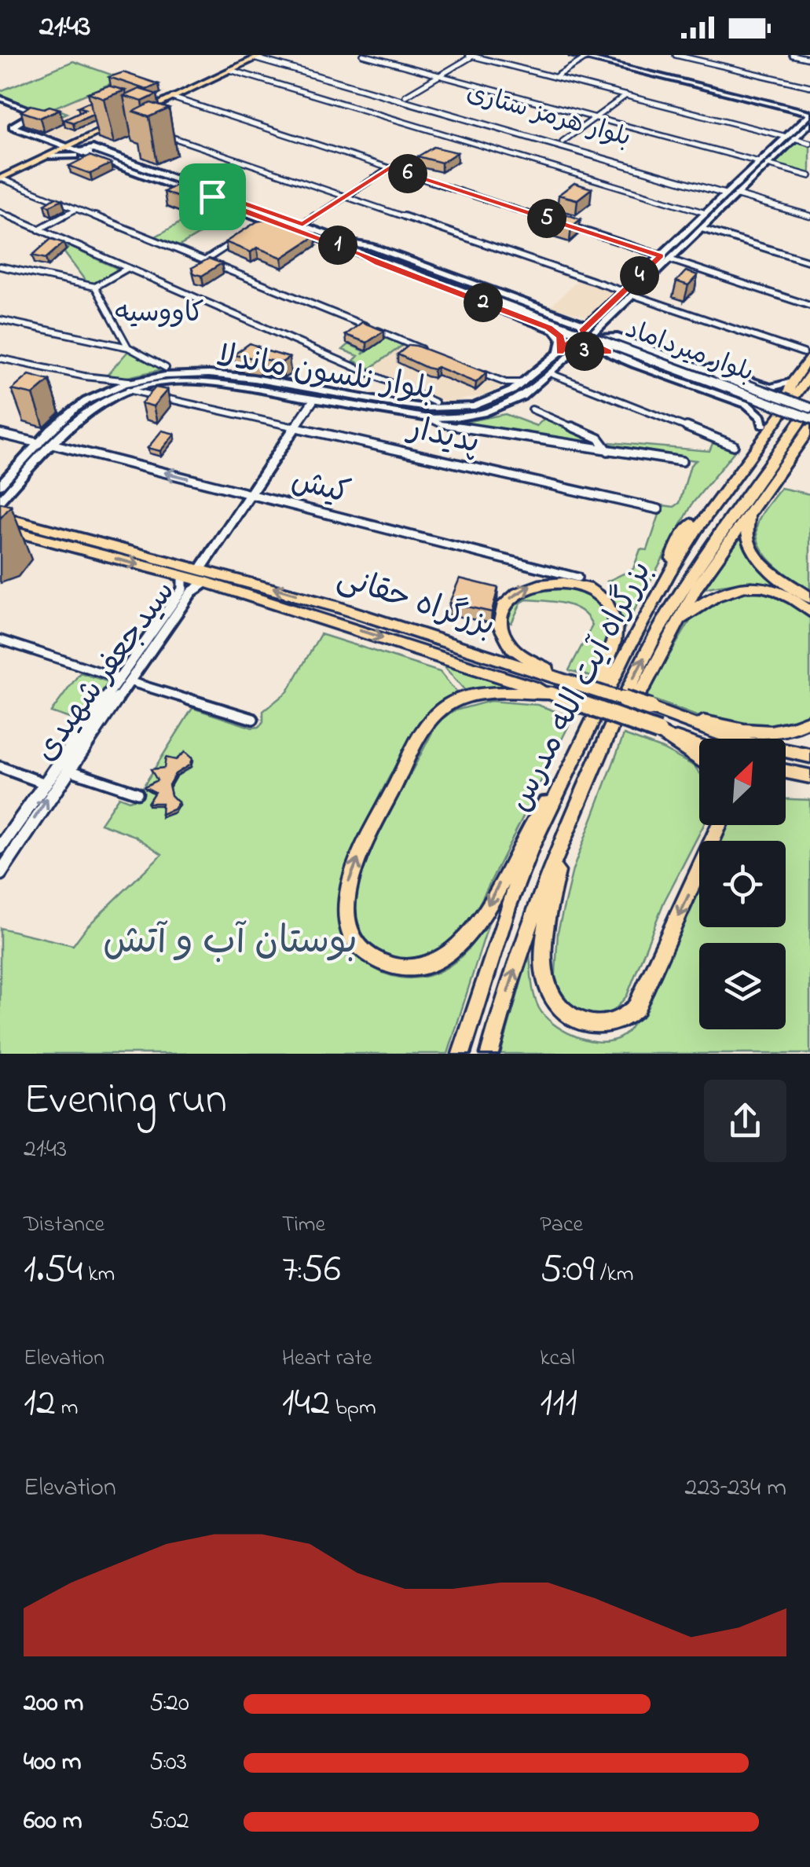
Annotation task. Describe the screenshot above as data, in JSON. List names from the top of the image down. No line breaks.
{"streets":{"highway":["بزرگراه حقانی","بزرگراه آیت الله مدرس"],"main road":["بلوار میرداماد","بلوار نلسون ماندلا"],"street":["بلوار هرمز ستاری","پدیدار","کیش","سیدجعفر شهیدی"]},"crossings":[["بلوار هرمز ستاری","بلوار نلسون ماندلا"],["بلوار میرداماد","بزرگراه آیت الله مدرس"],["بلوار نلسون ماندلا","پدیدار"],["بلوار نلسون ماندلا","کیش"],["بزرگراه حقانی","سیدجعفر شهیدی"]],"one_way":["کیش"],"districts":["کاووسیه"],"parks":["بوستان آب و آتش"],"north":"top right","page":{"status":"21:43","pins":["6","5","1","4","2","3"],"heading":["Evening run","21:43"],"stats":[["Distance","1.54 km"],["Time","7:56"],["Pace","5:09 /km"],["Elevation","12 m"],["Heart rate","142 bpm"],["kcal","111"]],"chart":["Elevation","223–234 m"],"list":[{"name":"200 m","note":"5:20"},{"name":"400 m","note":"5:03"},{"name":"600 m","note":"5:02"}]}}
